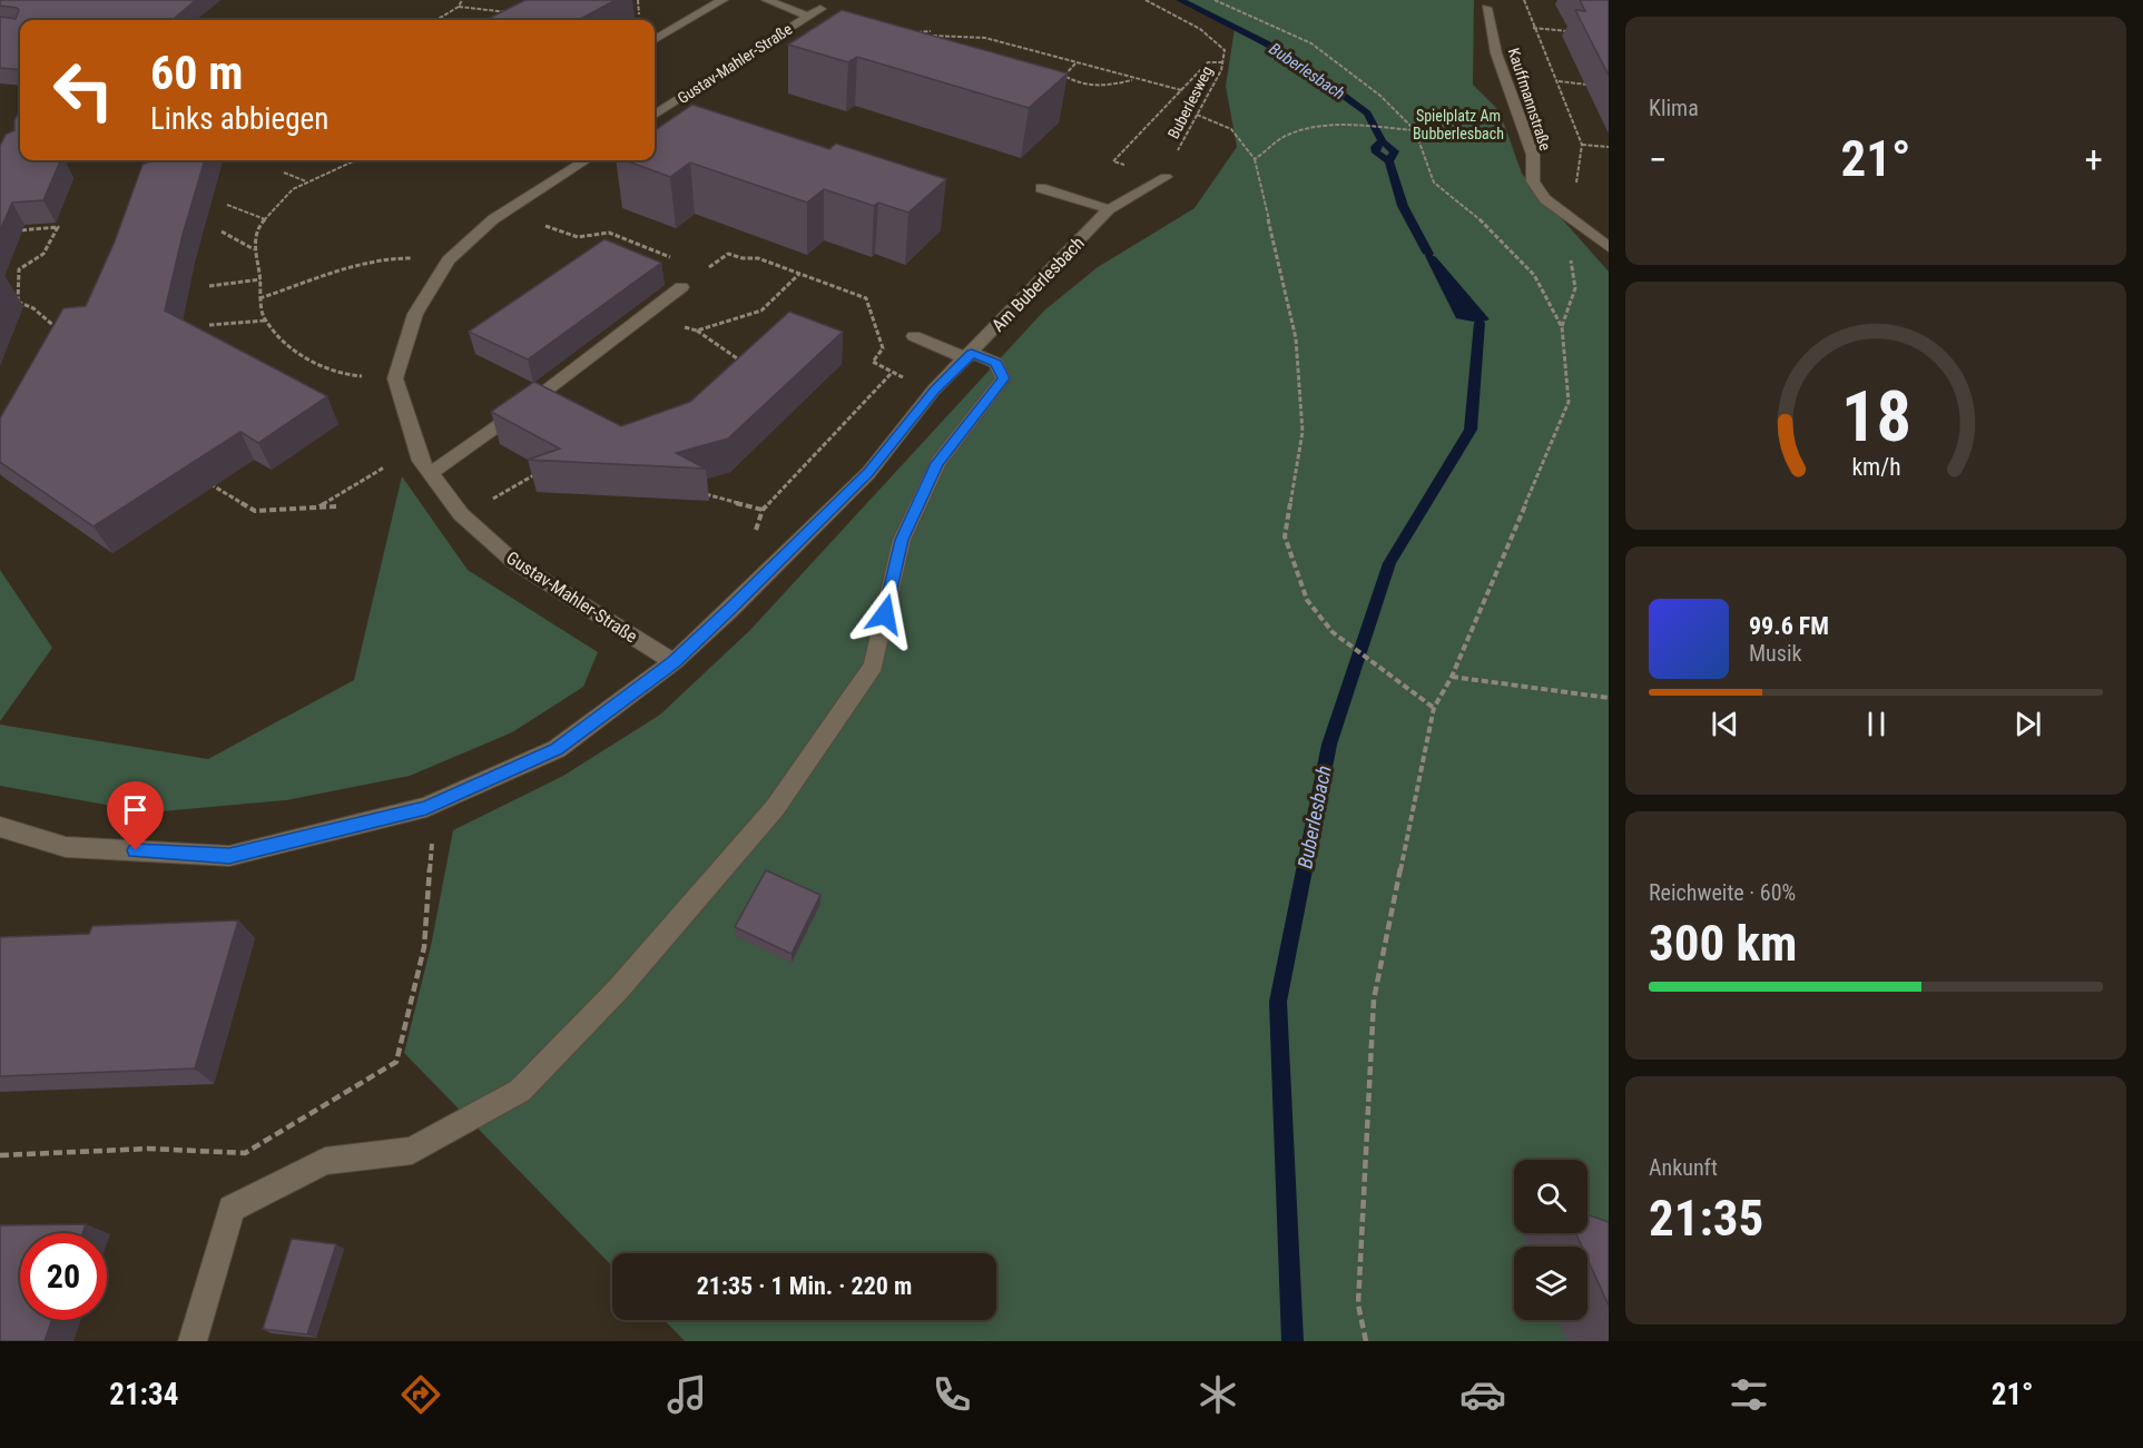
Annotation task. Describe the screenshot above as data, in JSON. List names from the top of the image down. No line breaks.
{"streets":{"street":["Gustav-Mahler-Straße","Kauffmannstraße","Am Buberlesbach"],"path":["Buberlesweg"]},"crossings":[["Gustav-Mahler-Straße","Am Buberlesbach"],["Buberlesweg","Am Buberlesbach"]],"water":["Buberlesbach"],"parks":["Spielplatz Am Bubberlesbach"],"page":{"tile":["Klima",["Reichweite · 60%","300 km"],["Ankunft","21:35"]],"turn":["60 m","Links abbiegen"],"heat":["−","21°","+"],"song":["99.6 FM","Musik"],"limit":"20","trip":"21:35 · 1 Min. · 220 m","tabs":["21:34","21°"],"gauge":["18","km/h"]}}
